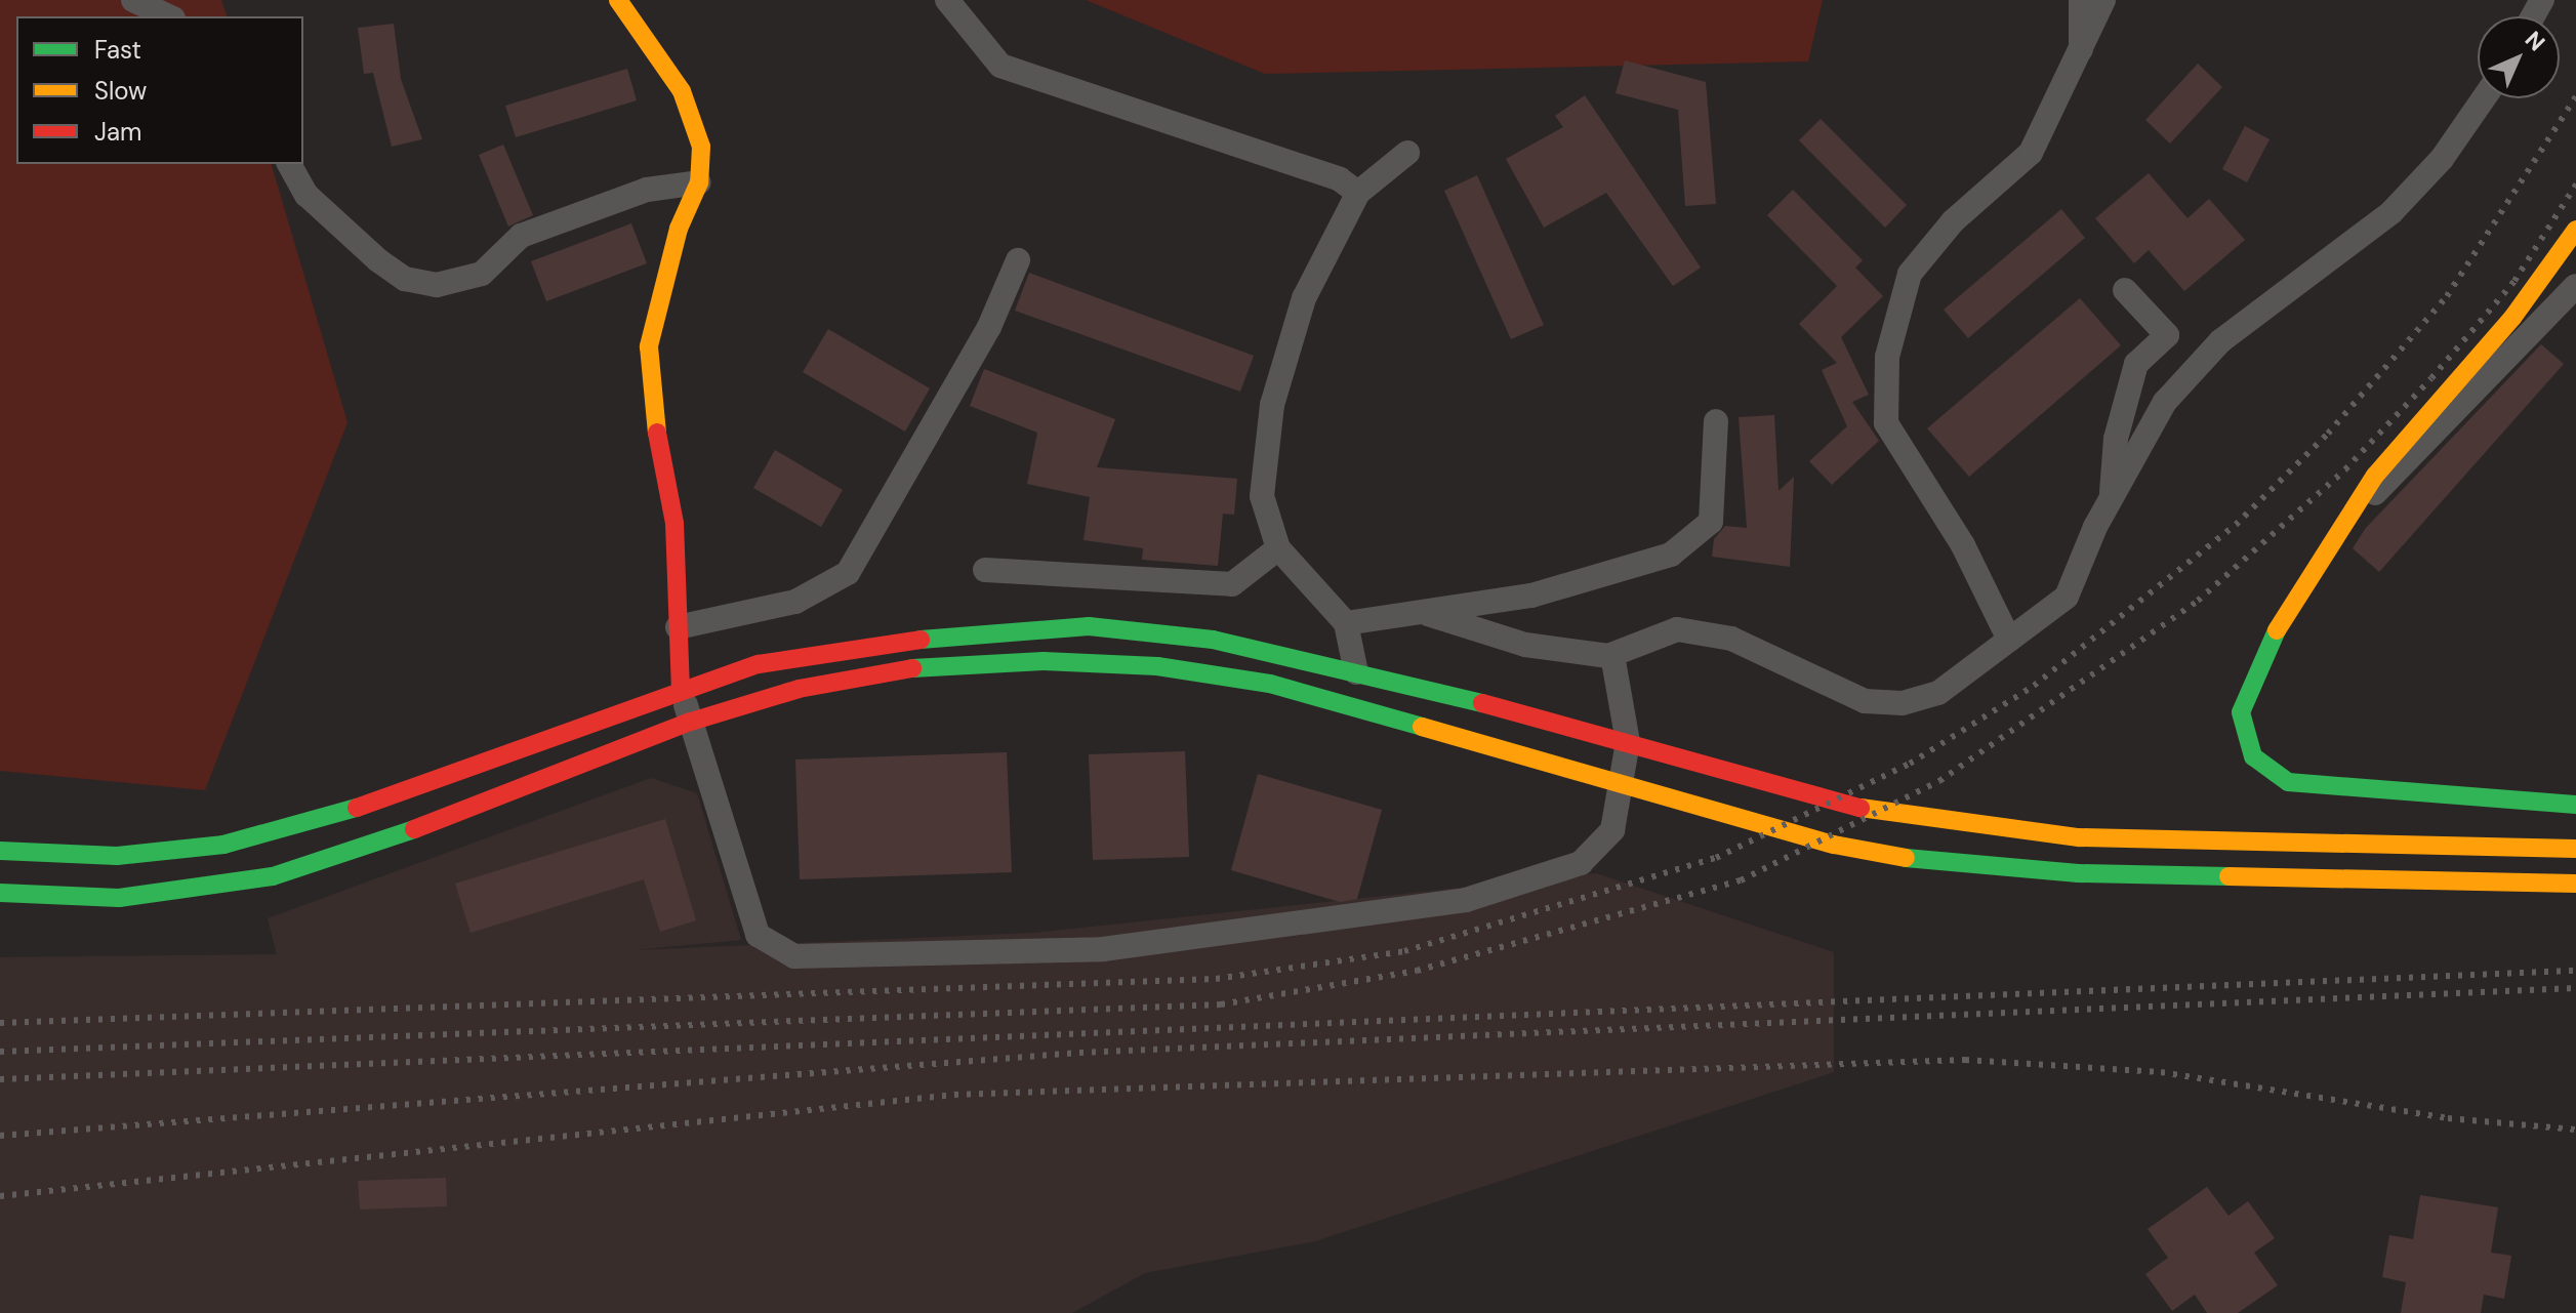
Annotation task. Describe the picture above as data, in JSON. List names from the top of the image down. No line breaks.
{"legend":["Fast","Slow","Jam"],"north":"top right"}
